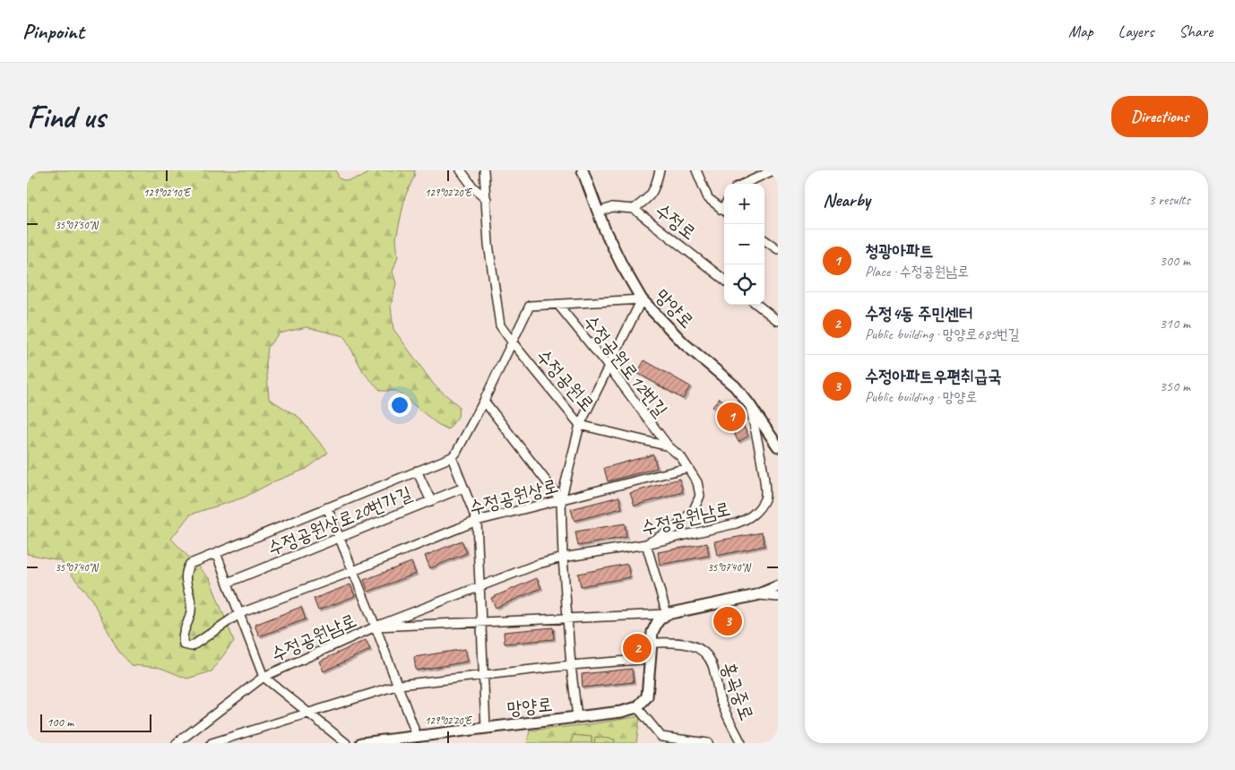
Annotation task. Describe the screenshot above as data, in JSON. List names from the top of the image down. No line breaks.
{"streets":{"main road":["망양로"],"street":["수정로","수정공원로12번길","수정공원로","수정공원상로","수정공원남로","수정공원상로20번가길","홍곡중로"]},"crossings":[["수정로","망양로"],["망양로","수정공원남로"],["수정공원로12번길","수정공원로"],["수정공원상로","수정공원남로"]],"scale_bar":"100 m","page":{"header":"Pinpoint","nav":["Map","Layers","Share"],"buttons":"Directions","title":"Find us","heading":["Nearby","3 results"],"map_buttons":["+","−"],"list":[{"mark":"1","name":"청광아파트","note":"Place · 수정공원남로","value":"300 m"},{"mark":"2","name":"수정4동 주민센터","note":"Public building · 망양로685번길","value":"310 m"},{"mark":"3","name":"수정아파트우편취급국","note":"Public building · 망양로","value":"350 m"}],"pins":["1","3","2"],"scale":"100 m"},"coordinates":["129°02'10\"E","129°02'20\"E","35°07'50\"N","35°07'40\"N"]}
